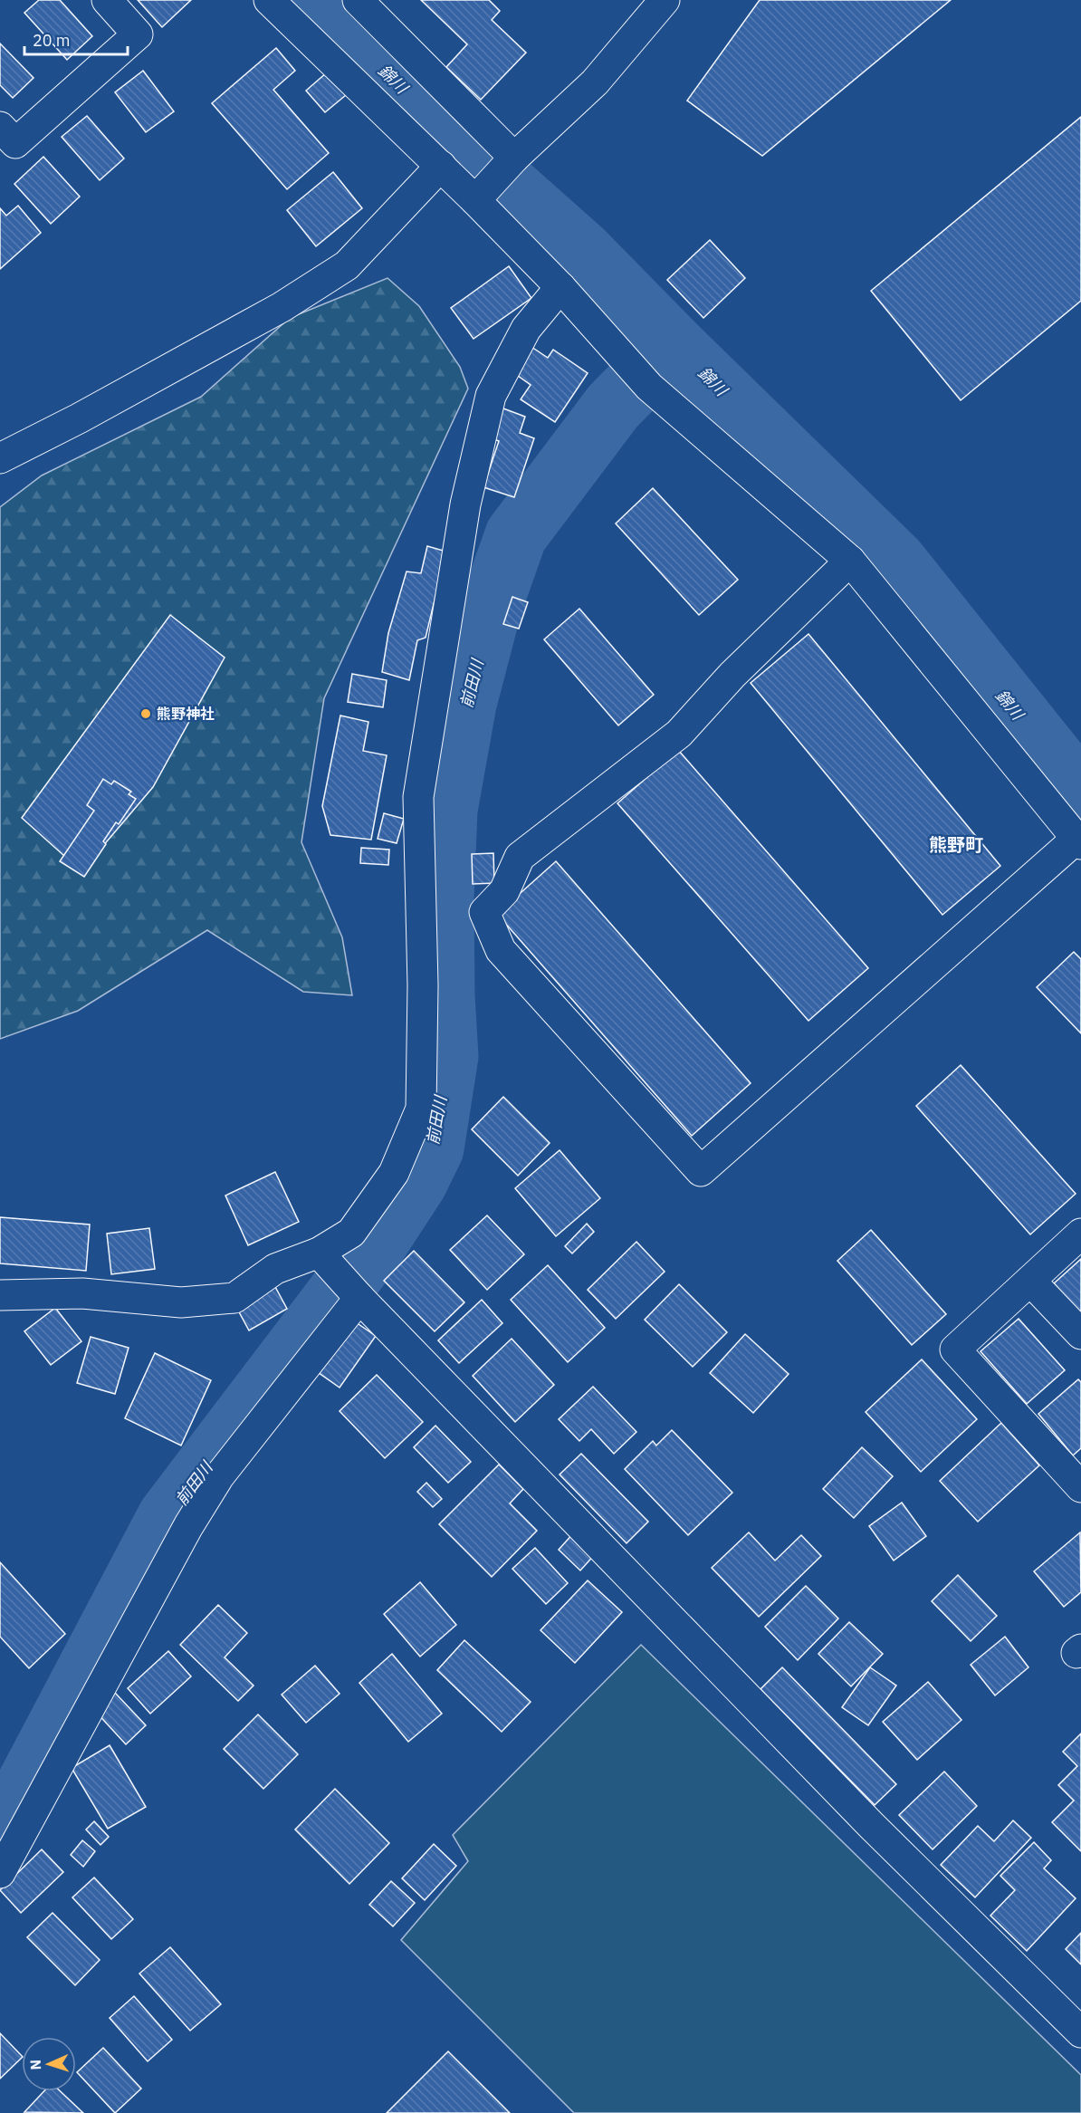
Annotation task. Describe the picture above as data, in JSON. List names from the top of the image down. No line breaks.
{"districts":["熊野町"],"water":["錦川","前田川"],"places":["熊野神社"],"scale_bar":"20 m","north":"left"}
